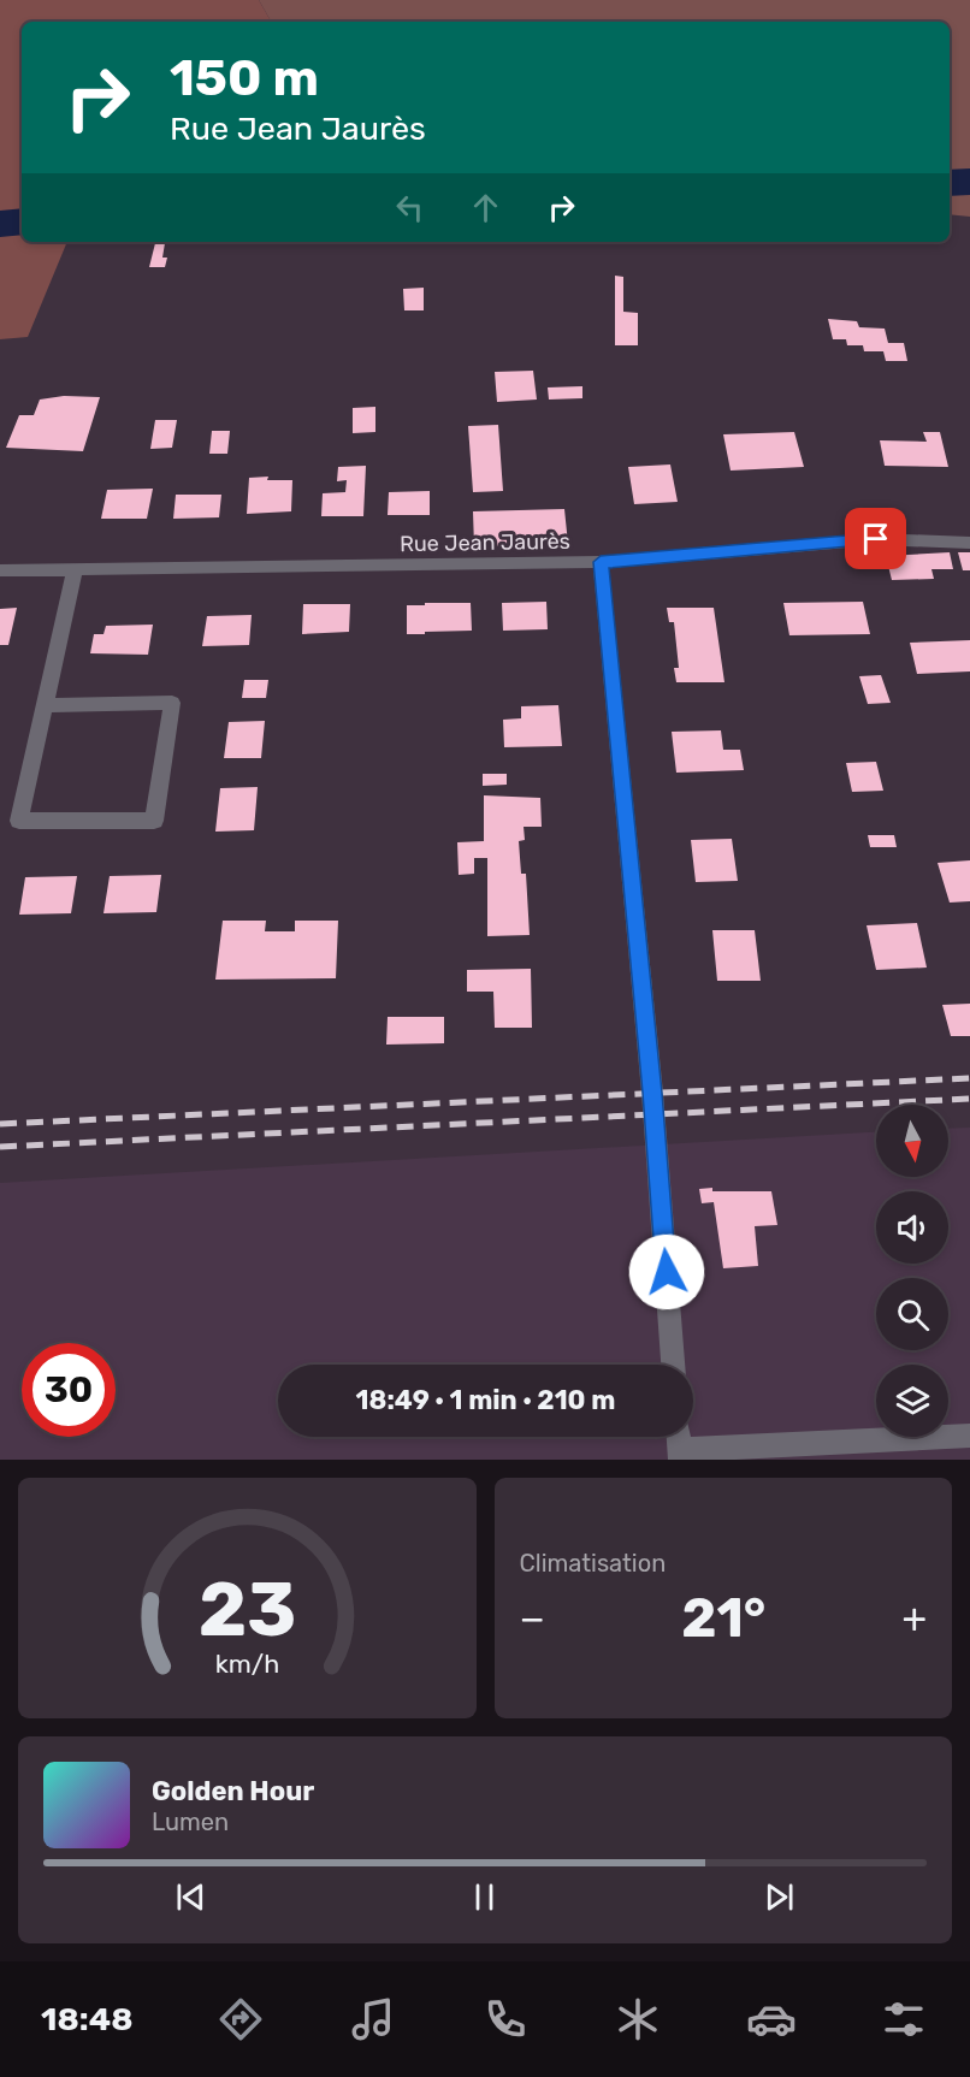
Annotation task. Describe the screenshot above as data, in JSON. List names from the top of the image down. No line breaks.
{"streets":{"street":["Rue Jean Jaurès"]},"north":"bottom","page":{"turn":["150 m","Rue Jean Jaurès"],"limit":"30","trip":"18:49 · 1 min · 210 m","tile":"Climatisation","heat":["−","21°","+"],"song":["Golden Hour","Lumen"],"tabs":"18:48","gauge":["23","km/h"]}}
